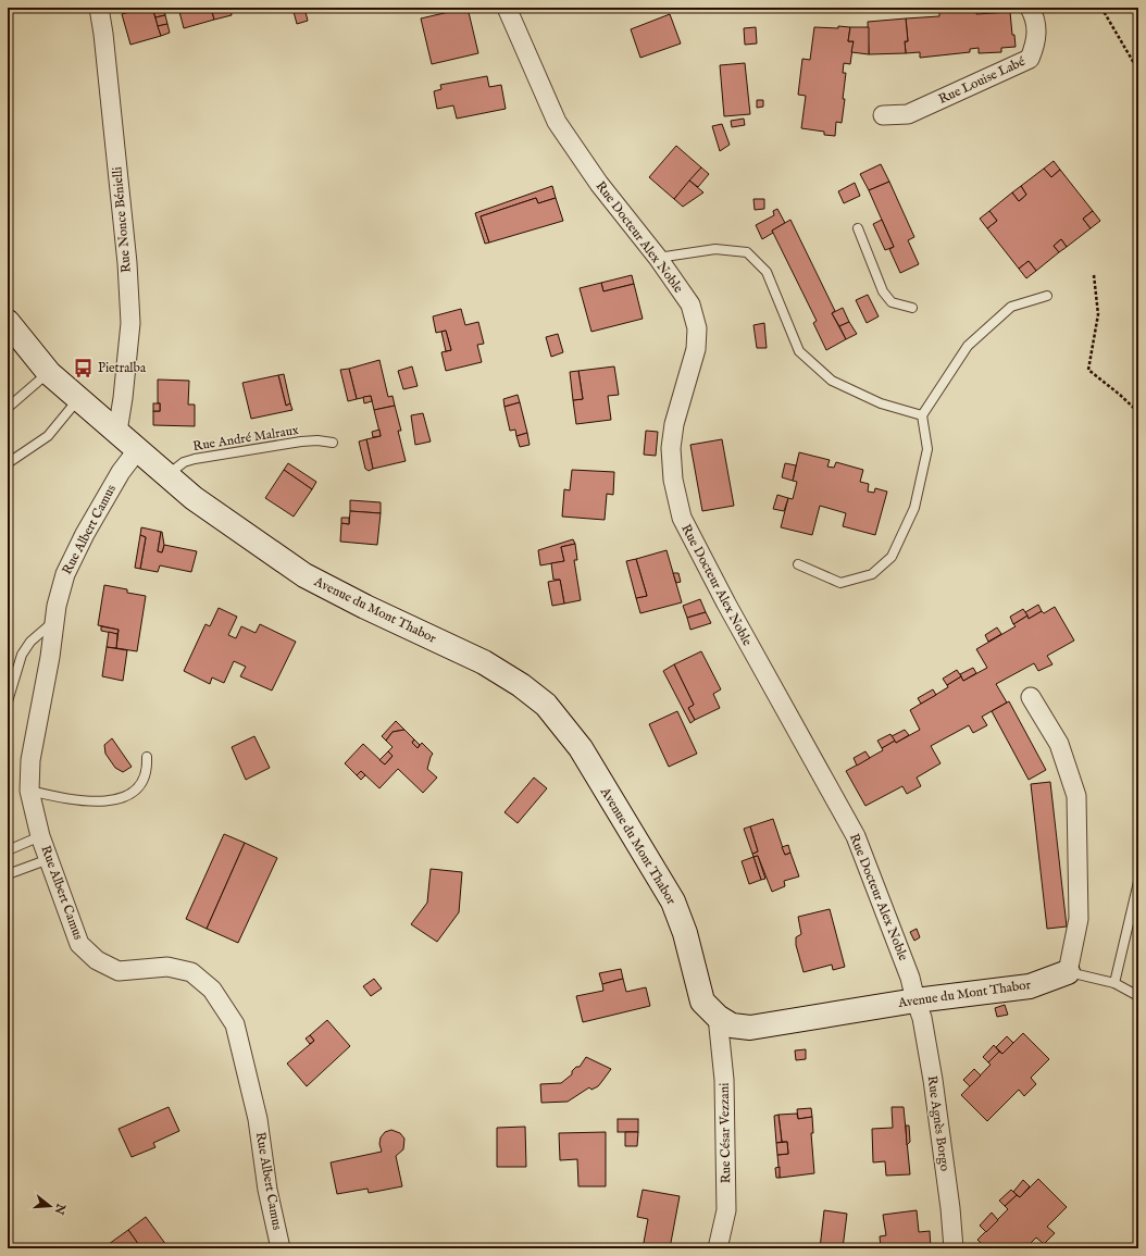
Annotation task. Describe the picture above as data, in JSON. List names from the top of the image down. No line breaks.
{"streets":{"street":["Rue Louise Labé","Rue Nonce Bénielli","Rue Docteur Alex Noble","Rue Albert Camus","Avenue du Mont Thabor","Rue Agnès Borgo","Rue César Vezzani"],"lane":["Rue André Malraux"]},"crossings":[["Rue Nonce Bénielli","Avenue du Mont Thabor"],["Rue Docteur Alex Noble","Avenue du Mont Thabor"],["Rue Docteur Alex Noble","Rue Agnès Borgo"],["Rue André Malraux","Avenue du Mont Thabor"],["Rue Albert Camus","Avenue du Mont Thabor"],["Avenue du Mont Thabor","Rue Agnès Borgo"],["Avenue du Mont Thabor","Rue César Vezzani"]],"places":{"bus stop":["Pietralba"]},"north":"right"}
